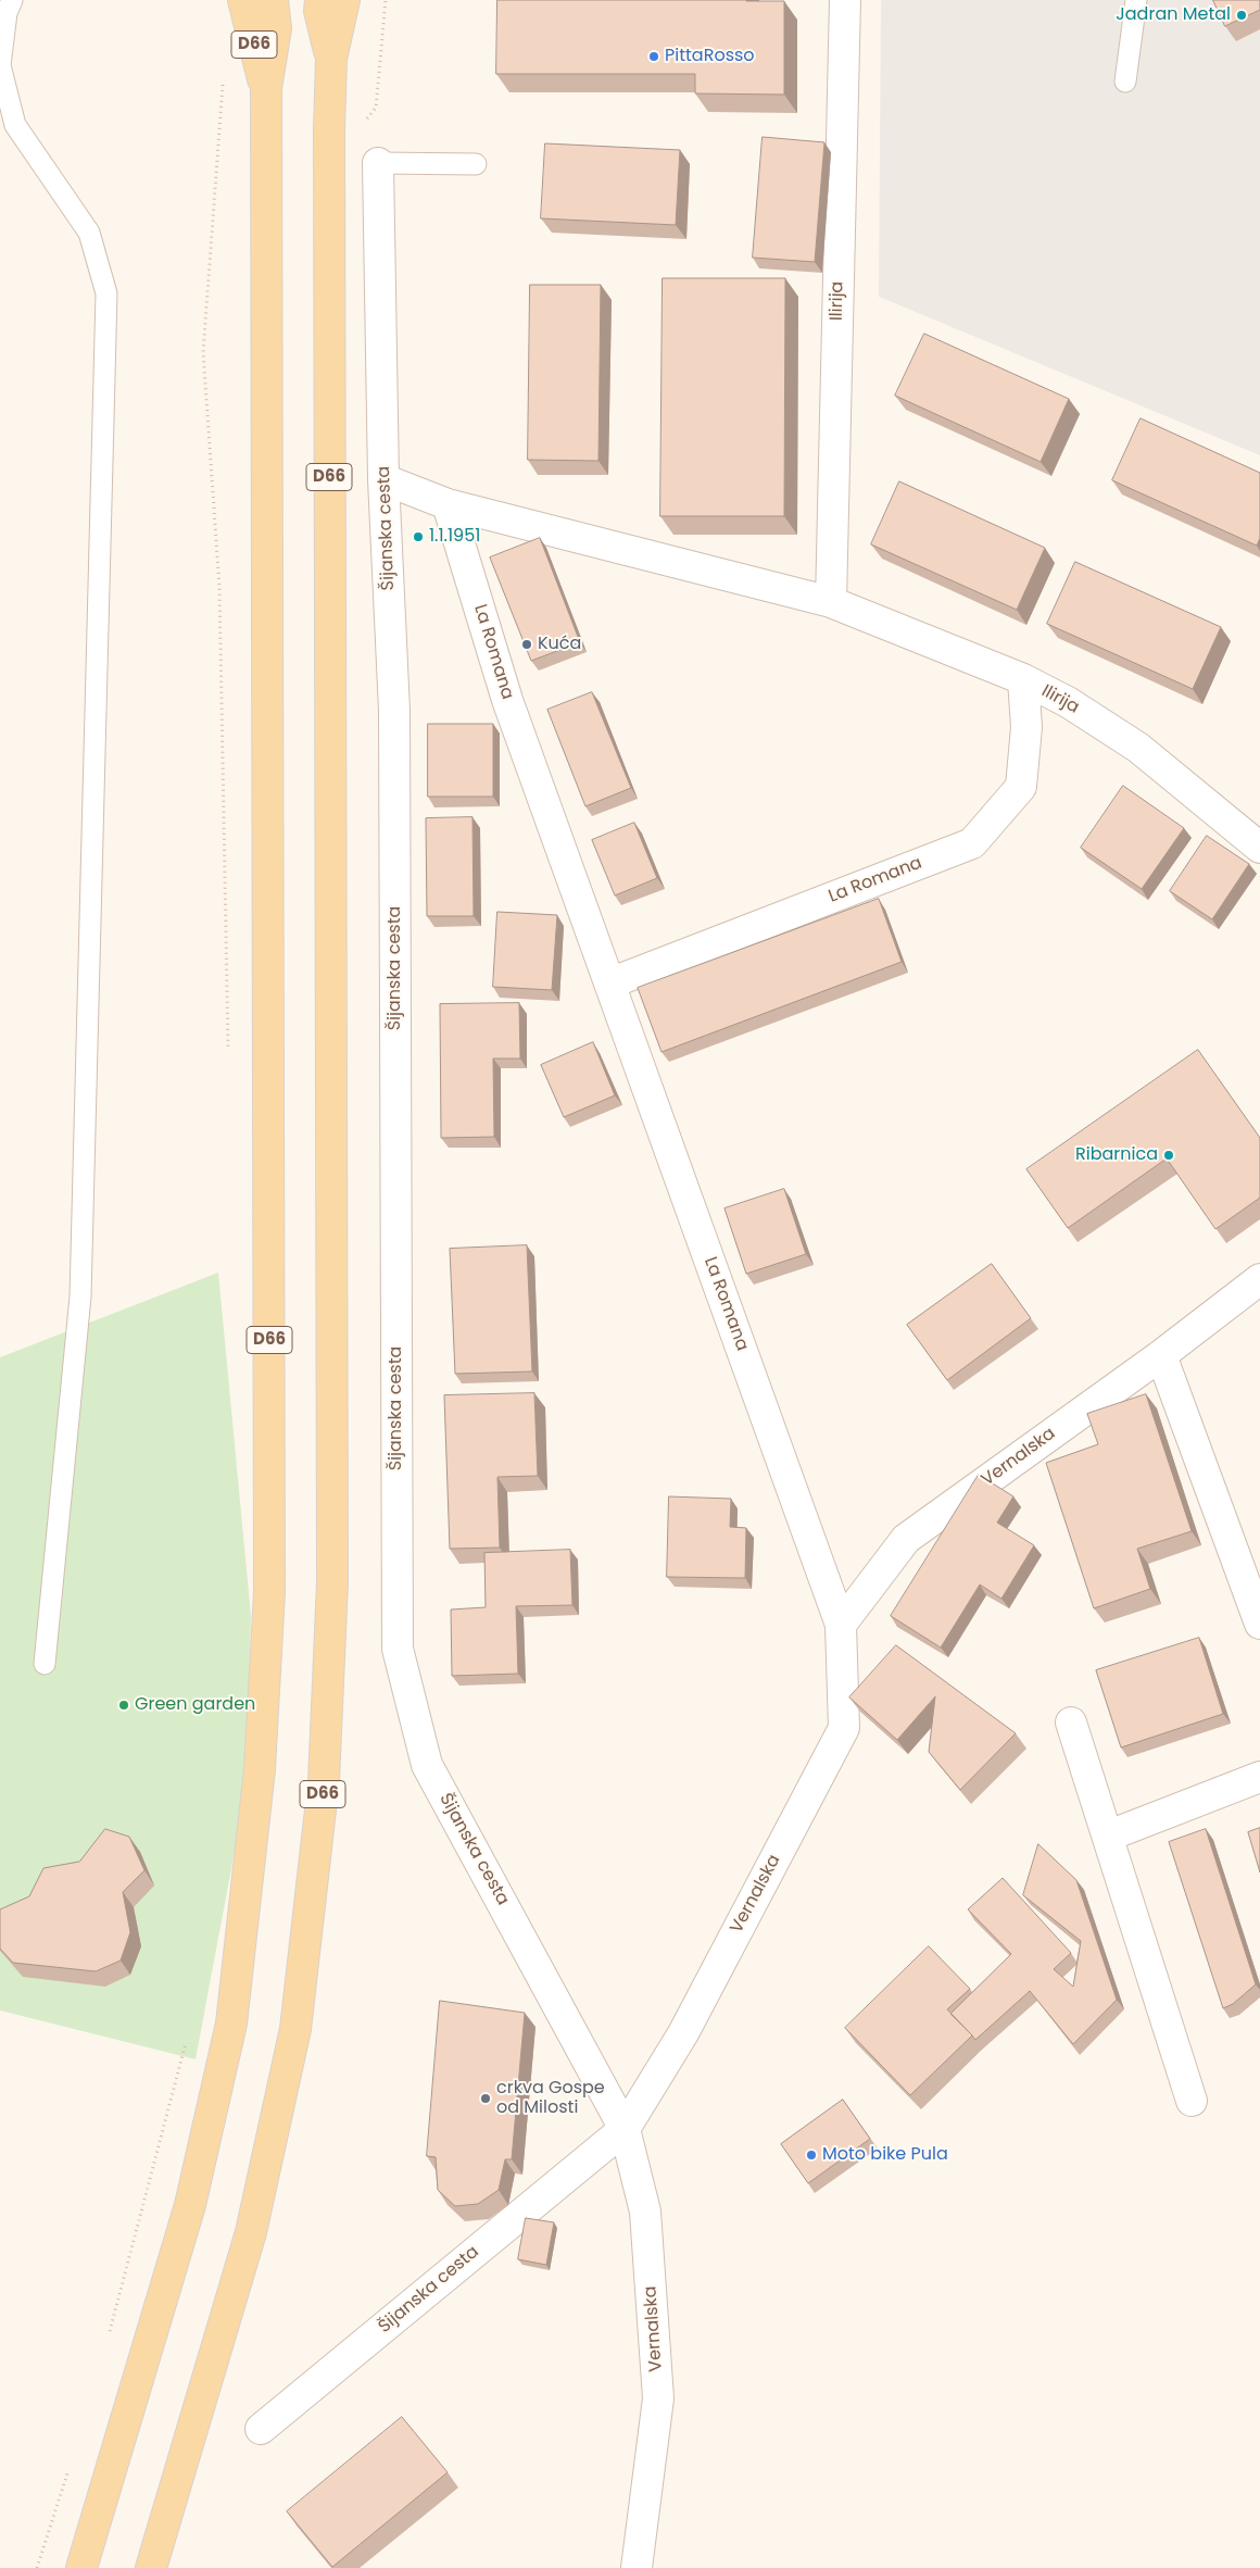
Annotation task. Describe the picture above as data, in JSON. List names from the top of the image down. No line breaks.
{"streets":{"main road":["D66"],"street":["Ilirija","Šijanska cesta","La Romana","Vernalska"]},"crossings":[["Ilirija","La Romana"],["Šijanska cesta","Vernalska"],["La Romana","Vernalska"]],"places":["Jadran Metal","PittaRosso","1.1.1951","Kuća","Ribarnica","Green garden","crkva Gospe od Milosti","Moto bike Pula"]}
